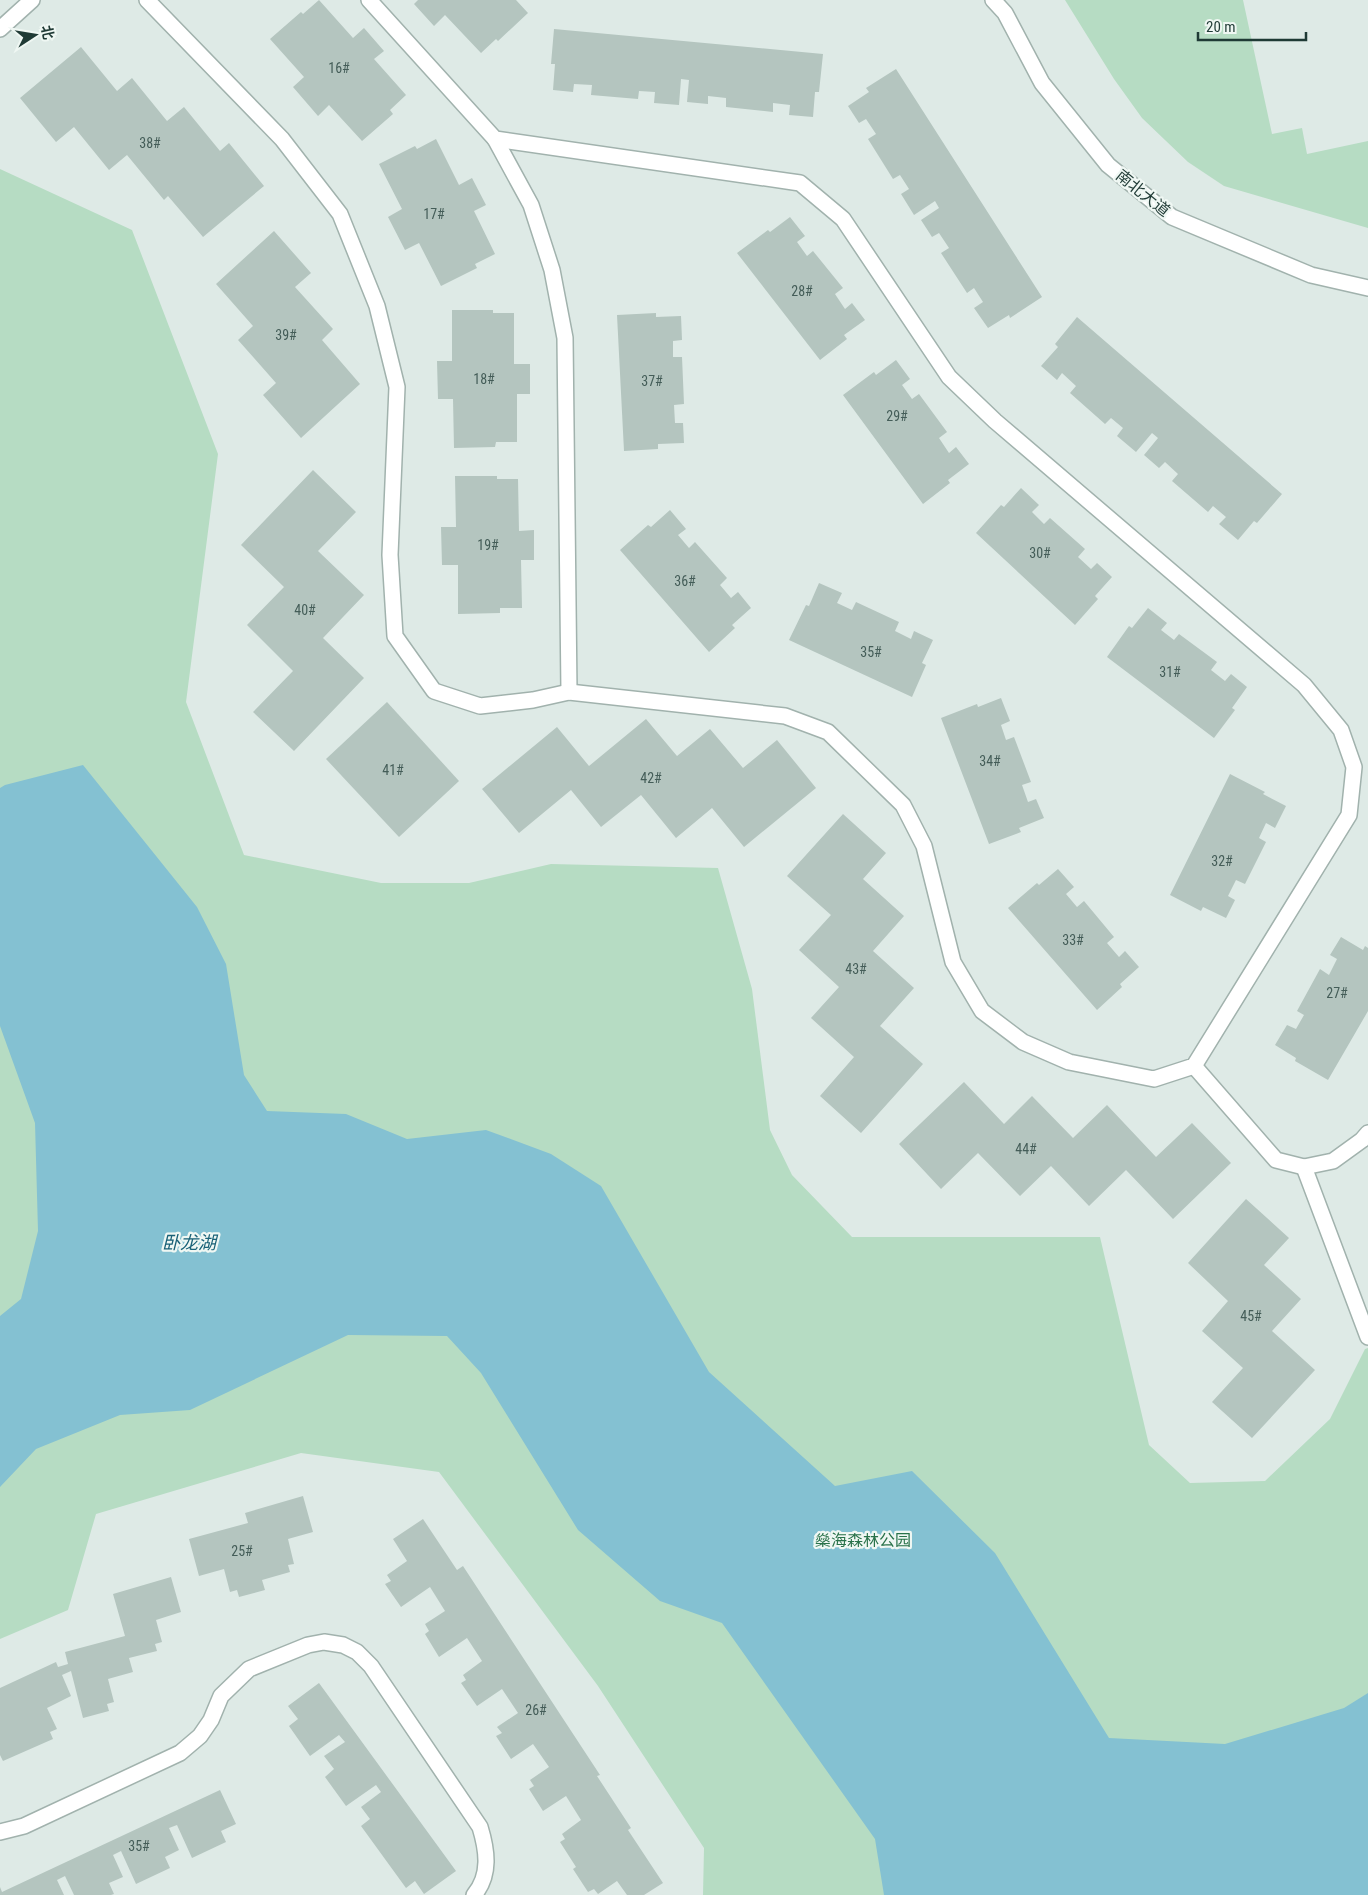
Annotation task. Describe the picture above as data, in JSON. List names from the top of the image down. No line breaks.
{"streets":{"street":["南北大道"]},"water":["卧龙湖"],"parks":["燊海森林公园"],"house_numbers":["16#","38#","17#","28#","39#","18#","37#","29#","19#","30#","36#","40#","35#","31#","34#","41#","42#","32#","33#","43#","27#","44#","45#","25#","26#","35#"],"scale_bar":"20 m","north":"right"}
